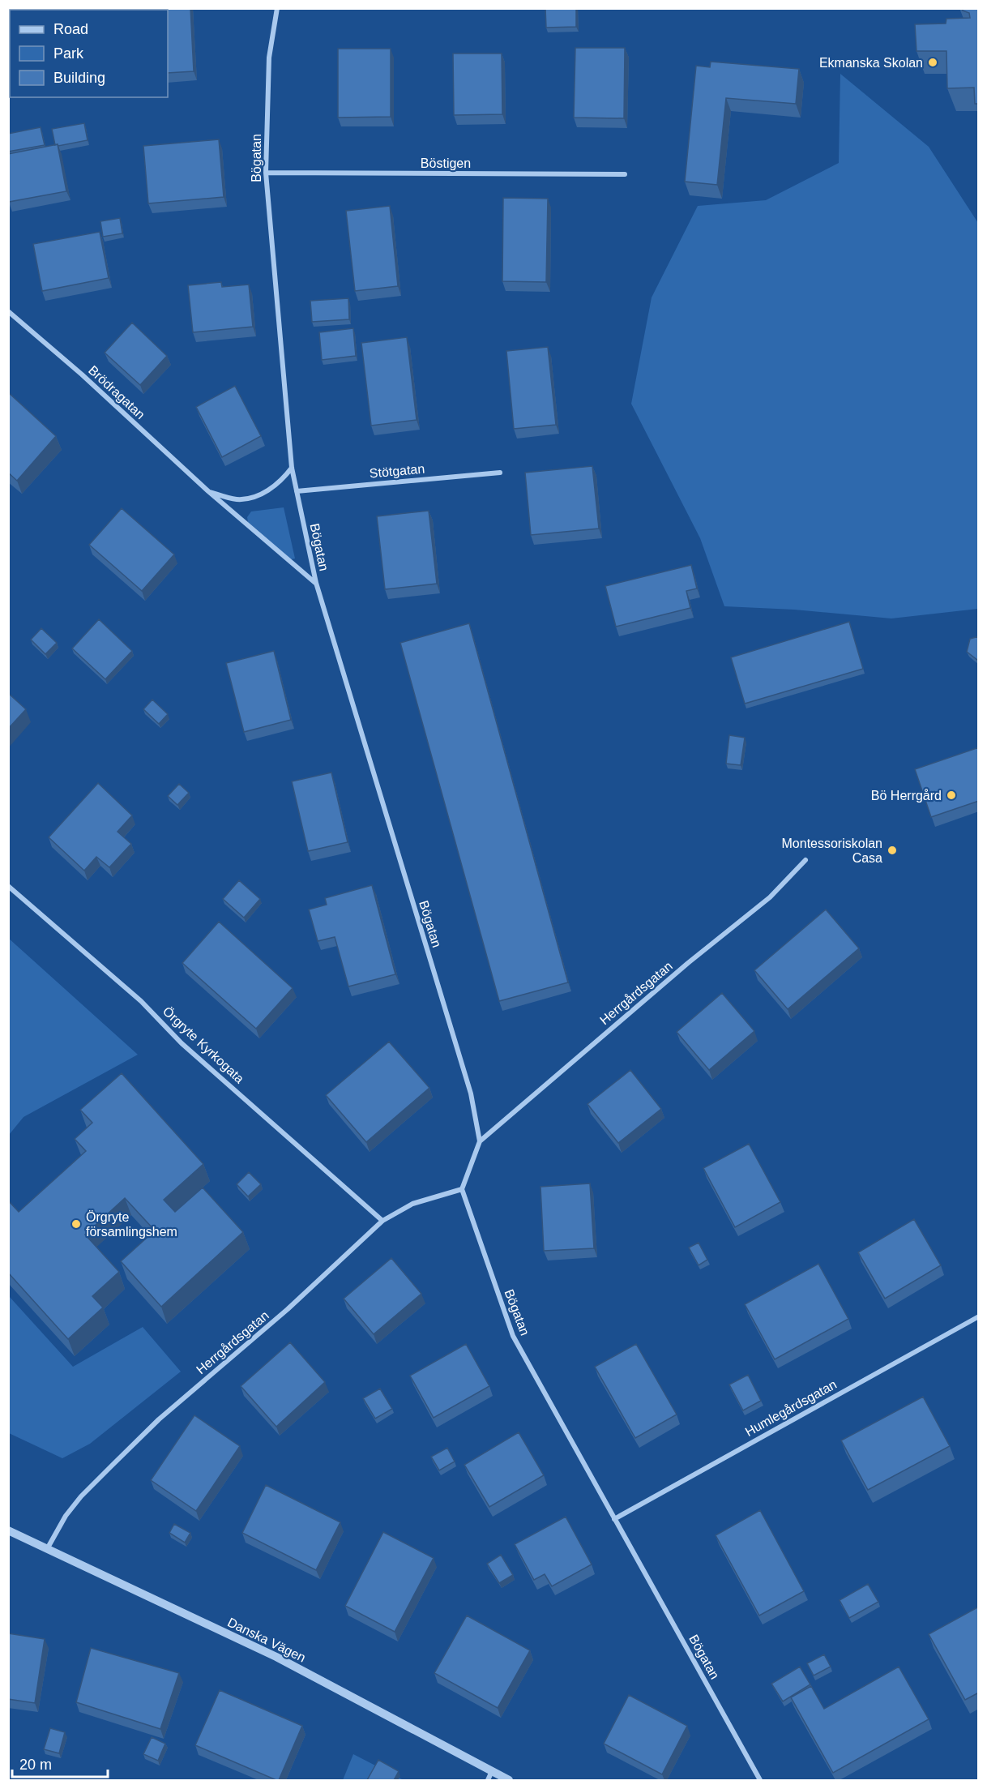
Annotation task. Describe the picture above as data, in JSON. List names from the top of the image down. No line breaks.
{"streets":{"street":["Bögatan","Böstigen","Brödragatan","Stötgatan","Herrgårdsgatan","Örgryte Kyrkogata","Humlegårdsgatan","Danska Vägen"]},"crossings":[["Bögatan","Böstigen"],["Bögatan","Brödragatan"],["Bögatan","Stötgatan"],["Bögatan","Herrgårdsgatan"],["Bögatan","Humlegårdsgatan"],["Herrgårdsgatan","Örgryte Kyrkogata"],["Herrgårdsgatan","Danska Vägen"]],"places":["Ekmanska Skolan","Bö Herrgård","Montessoriskolan Casa","Örgryte församlingshem"],"legend":["Road","Park","Building"],"scale_bar":"20 m"}
